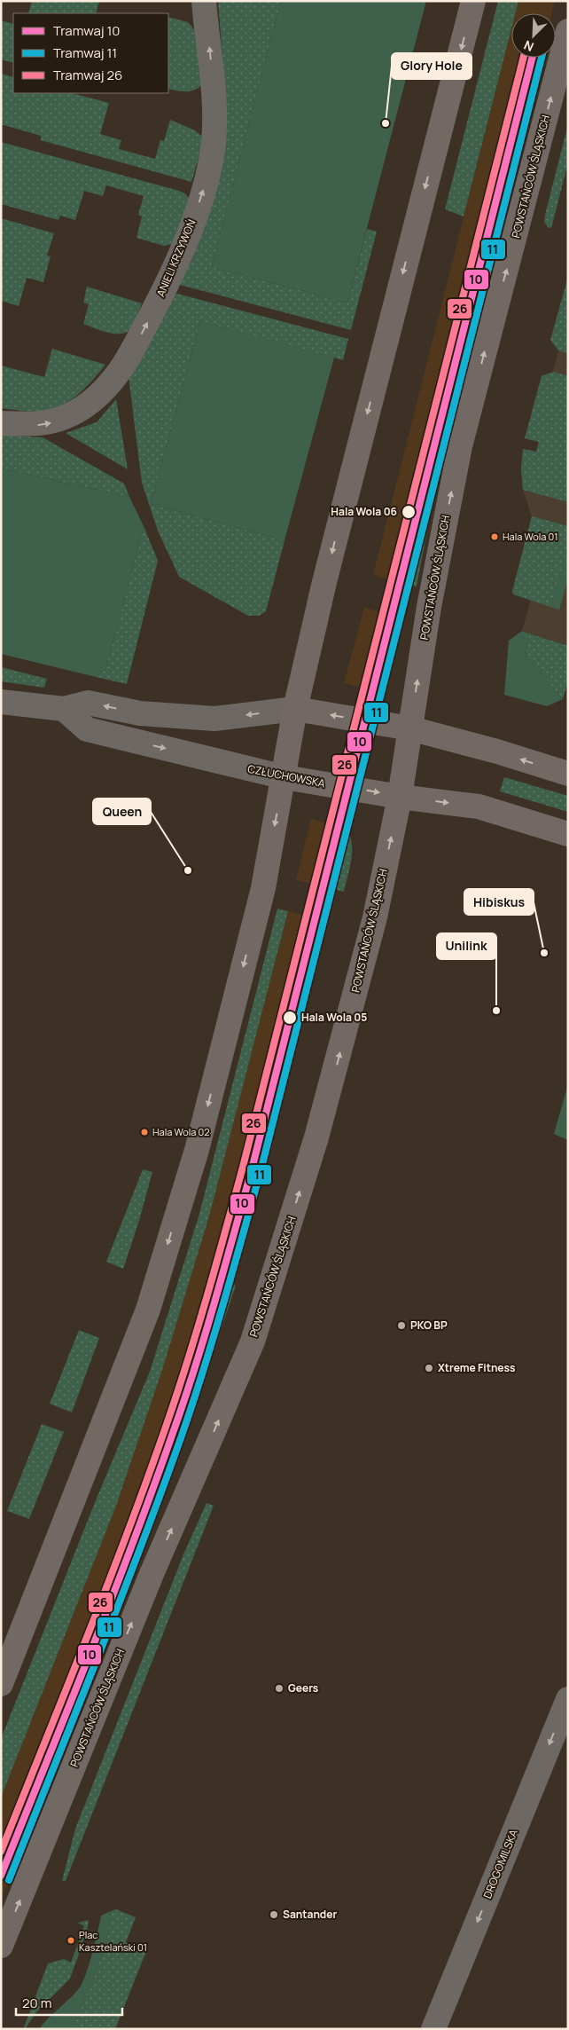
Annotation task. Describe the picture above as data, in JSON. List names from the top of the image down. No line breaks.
{"streets":{"main road":["POWSTAŃCÓW ŚLĄSKICH","CZŁUCHOWSKA"],"street":["ANIELI KRZYWOŃ","DROGOMILSKA"]},"crossings":[["POWSTAŃCÓW ŚLĄSKICH","CZŁUCHOWSKA"]],"one_way":["ANIELI KRZYWOŃ","DROGOMILSKA"],"places":["Glory Hole","Hala Wola 06","Hala Wola 01","Queen","Hibiskus","Unilink","Hala Wola 05","Hala Wola 02","PKO BP","Xtreme Fitness","Geers","Santander","Plac Kasztelański 01"],"lines":["tram line 10","tram line 11","tram line 26"],"legend":["Tramwaj 10","Tramwaj 11","Tramwaj 26"],"scale_bar":"20 m","north":"bottom left"}
